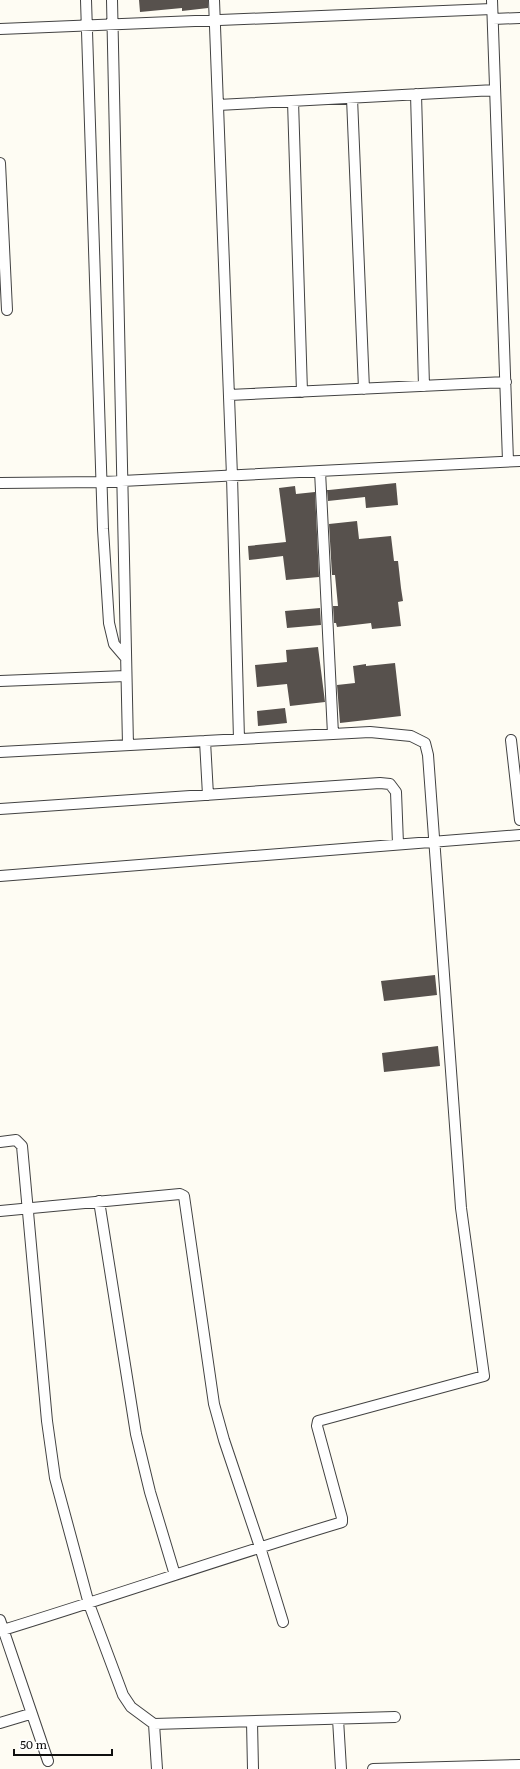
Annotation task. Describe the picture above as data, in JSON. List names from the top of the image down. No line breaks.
{"scale_bar":"50 m"}
